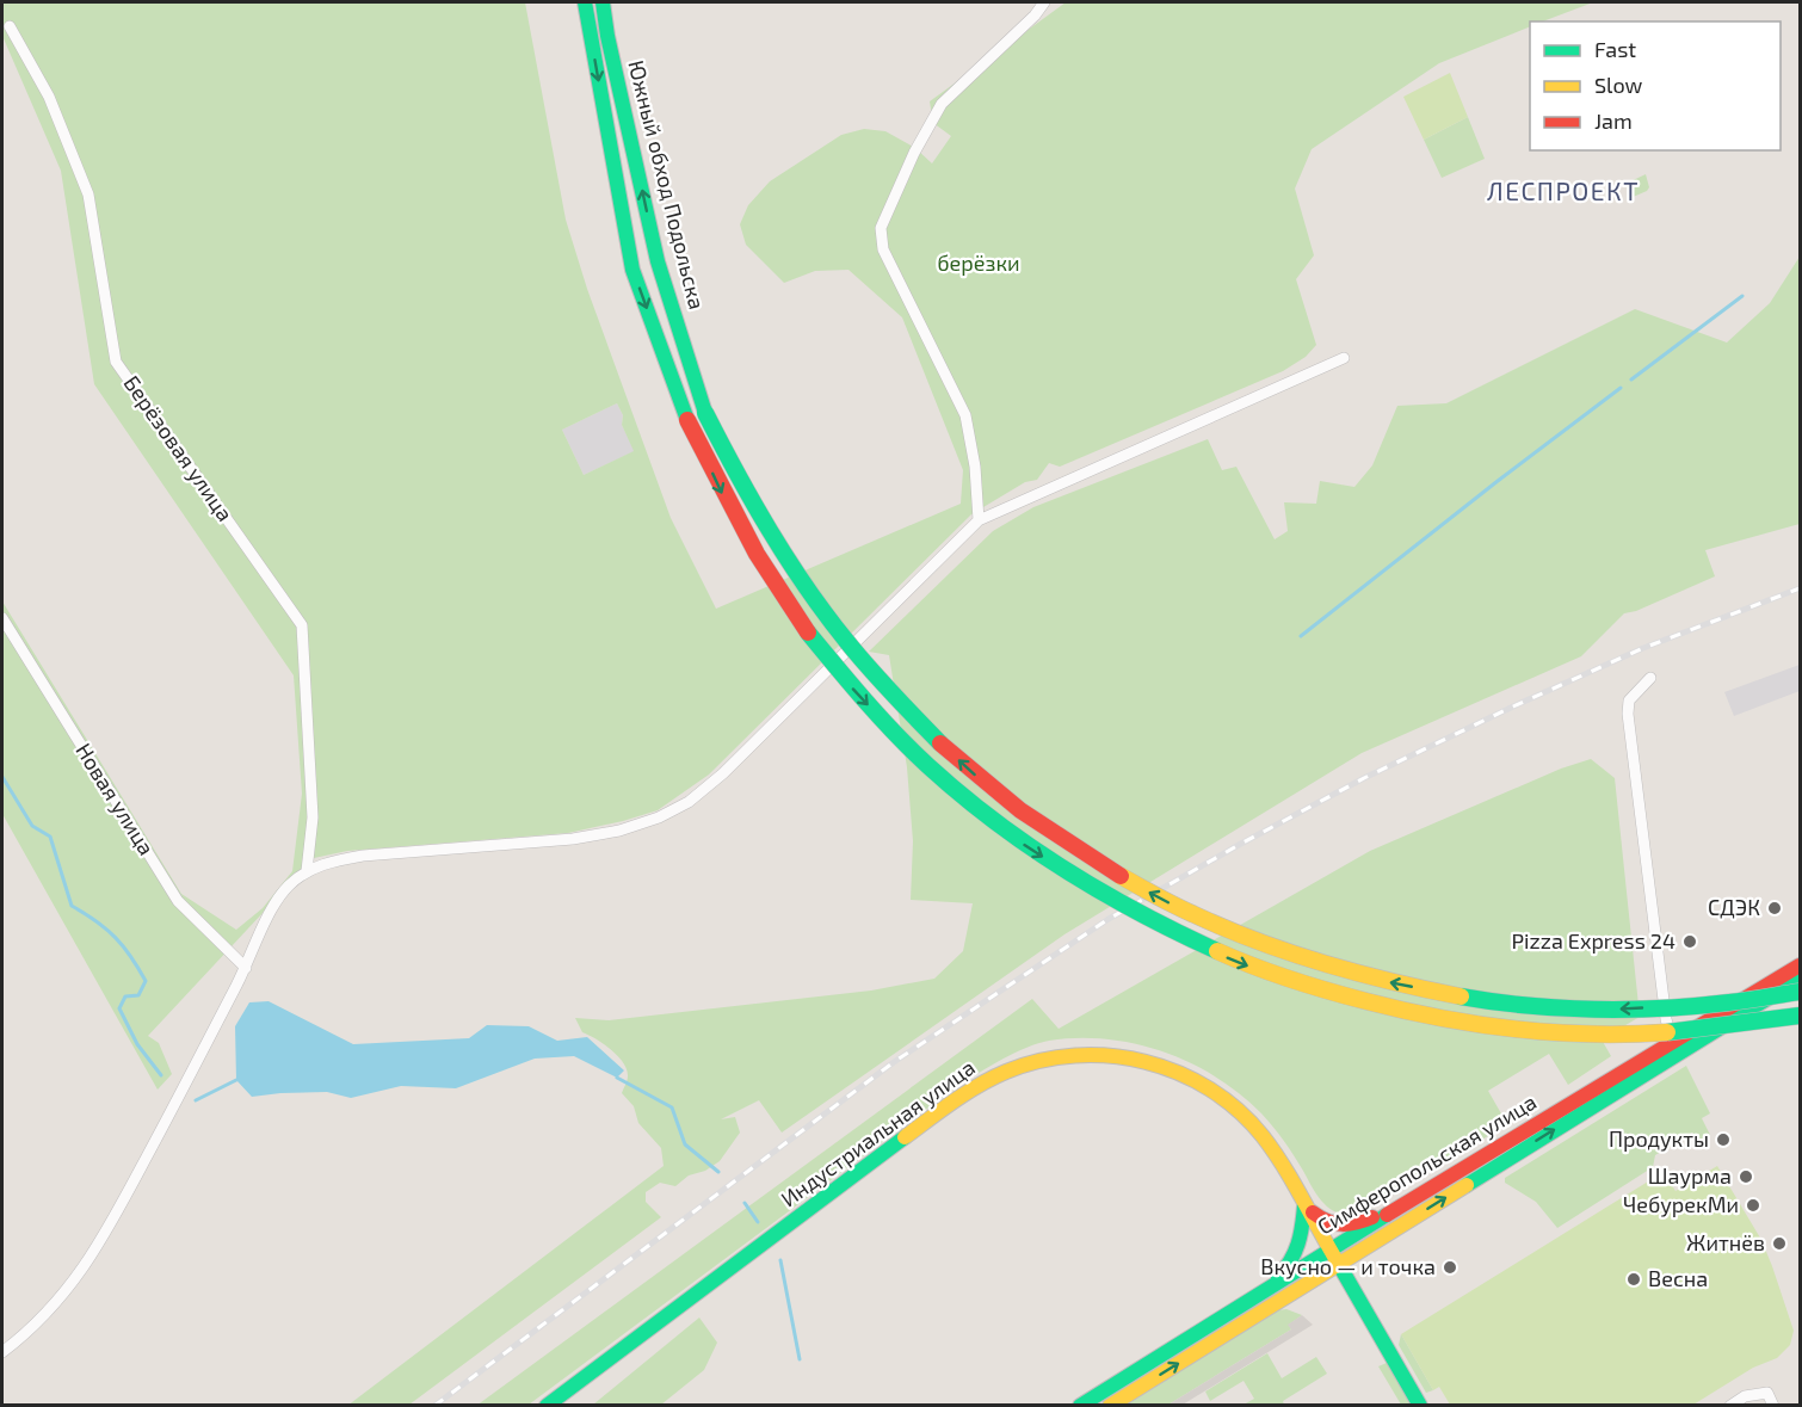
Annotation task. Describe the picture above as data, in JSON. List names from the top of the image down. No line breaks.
{"streets":{"main road":["Южный обход Подольска","Индустриальная улица","Симферопольская улица"],"street":["Берёзовая улица","Новая улица"]},"crossings":[["Южный обход Подольска","Симферопольская улица"],["Индустриальная улица","Симферопольская улица"]],"districts":["ЛЕСПРОЕКТ"],"parks":["берёзки"],"places":["СДЭК","Pizza Express 24","Продукты","Шаурма","ЧебурекМи","Житнёв","Вкусно — и точка","Весна"],"legend":["Fast","Slow","Jam"]}
